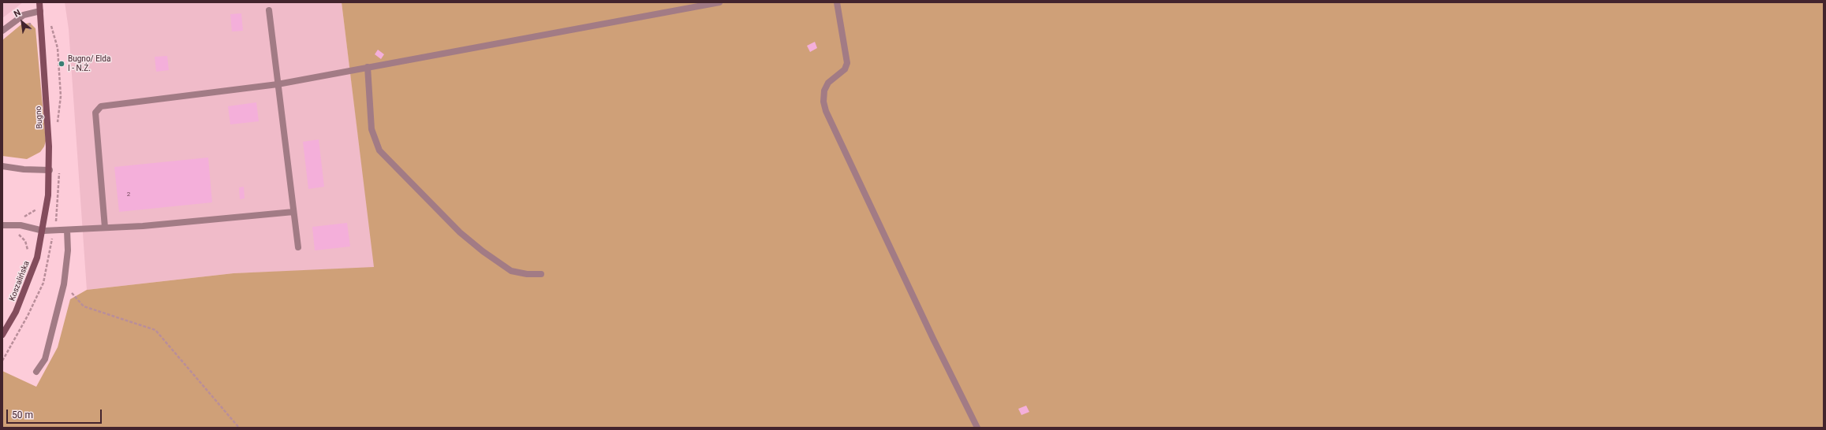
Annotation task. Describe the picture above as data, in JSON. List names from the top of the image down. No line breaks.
{"streets":{"street":["Bugno","Koszalińska"]},"crossings":[["Bugno","Koszalińska"]],"places":["Bugno/ Elda I - N.Ż."],"house_numbers":["2"],"scale_bar":"50 m","north":"top left"}
